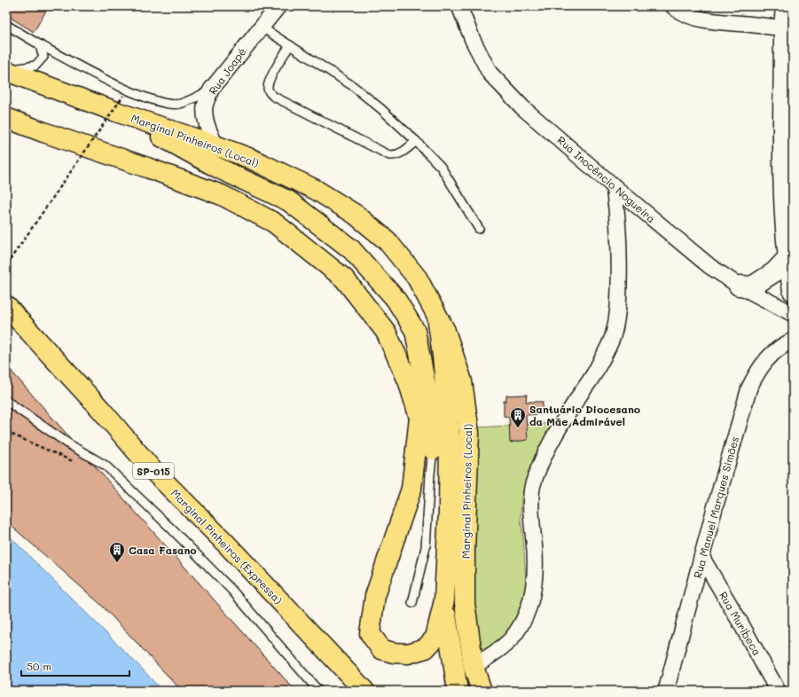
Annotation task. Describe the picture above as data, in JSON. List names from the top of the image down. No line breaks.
{"streets":{"highway":["Marginal Pinheiros (Local)","SP-015","Marginal Pinheiros (Expressa)"],"street":["Rua Joapé","Rua Inocêncio Nogueira","Rua Manuel Marques Simões","Rua Muribeca"]},"crossings":[["Rua Joapé","Marginal Pinheiros (Local)"],["Rua Manuel Marques Simões","Rua Muribeca"]],"places":{"building":["Santuário Diocesano da Mãe Admirável","Casa Fasano"]},"scale_bar":"50 m"}
